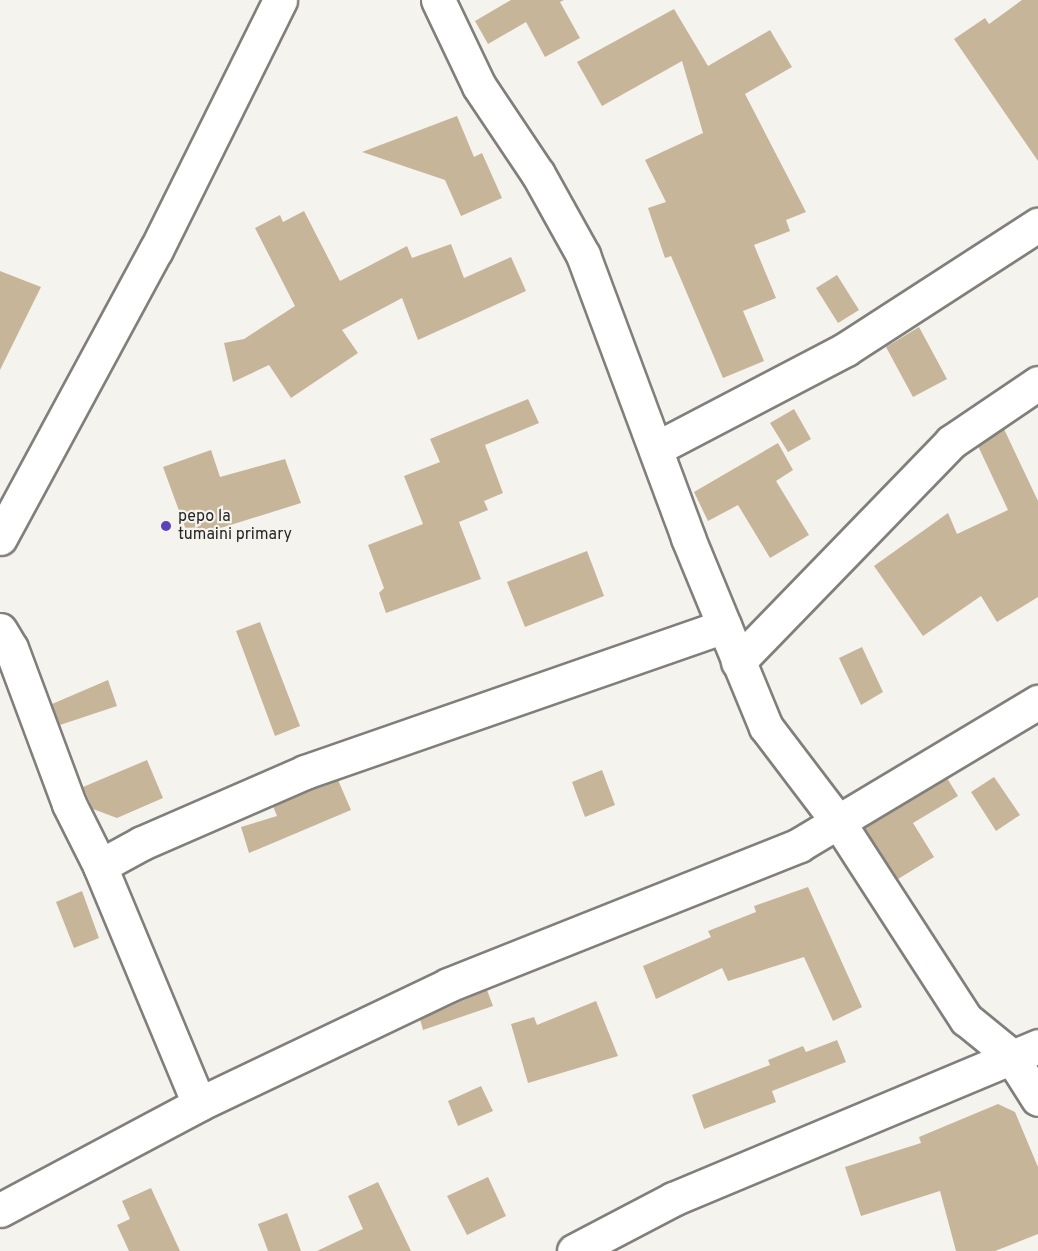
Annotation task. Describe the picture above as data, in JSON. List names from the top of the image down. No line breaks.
{"places":["pepo la tumaini primary"]}
